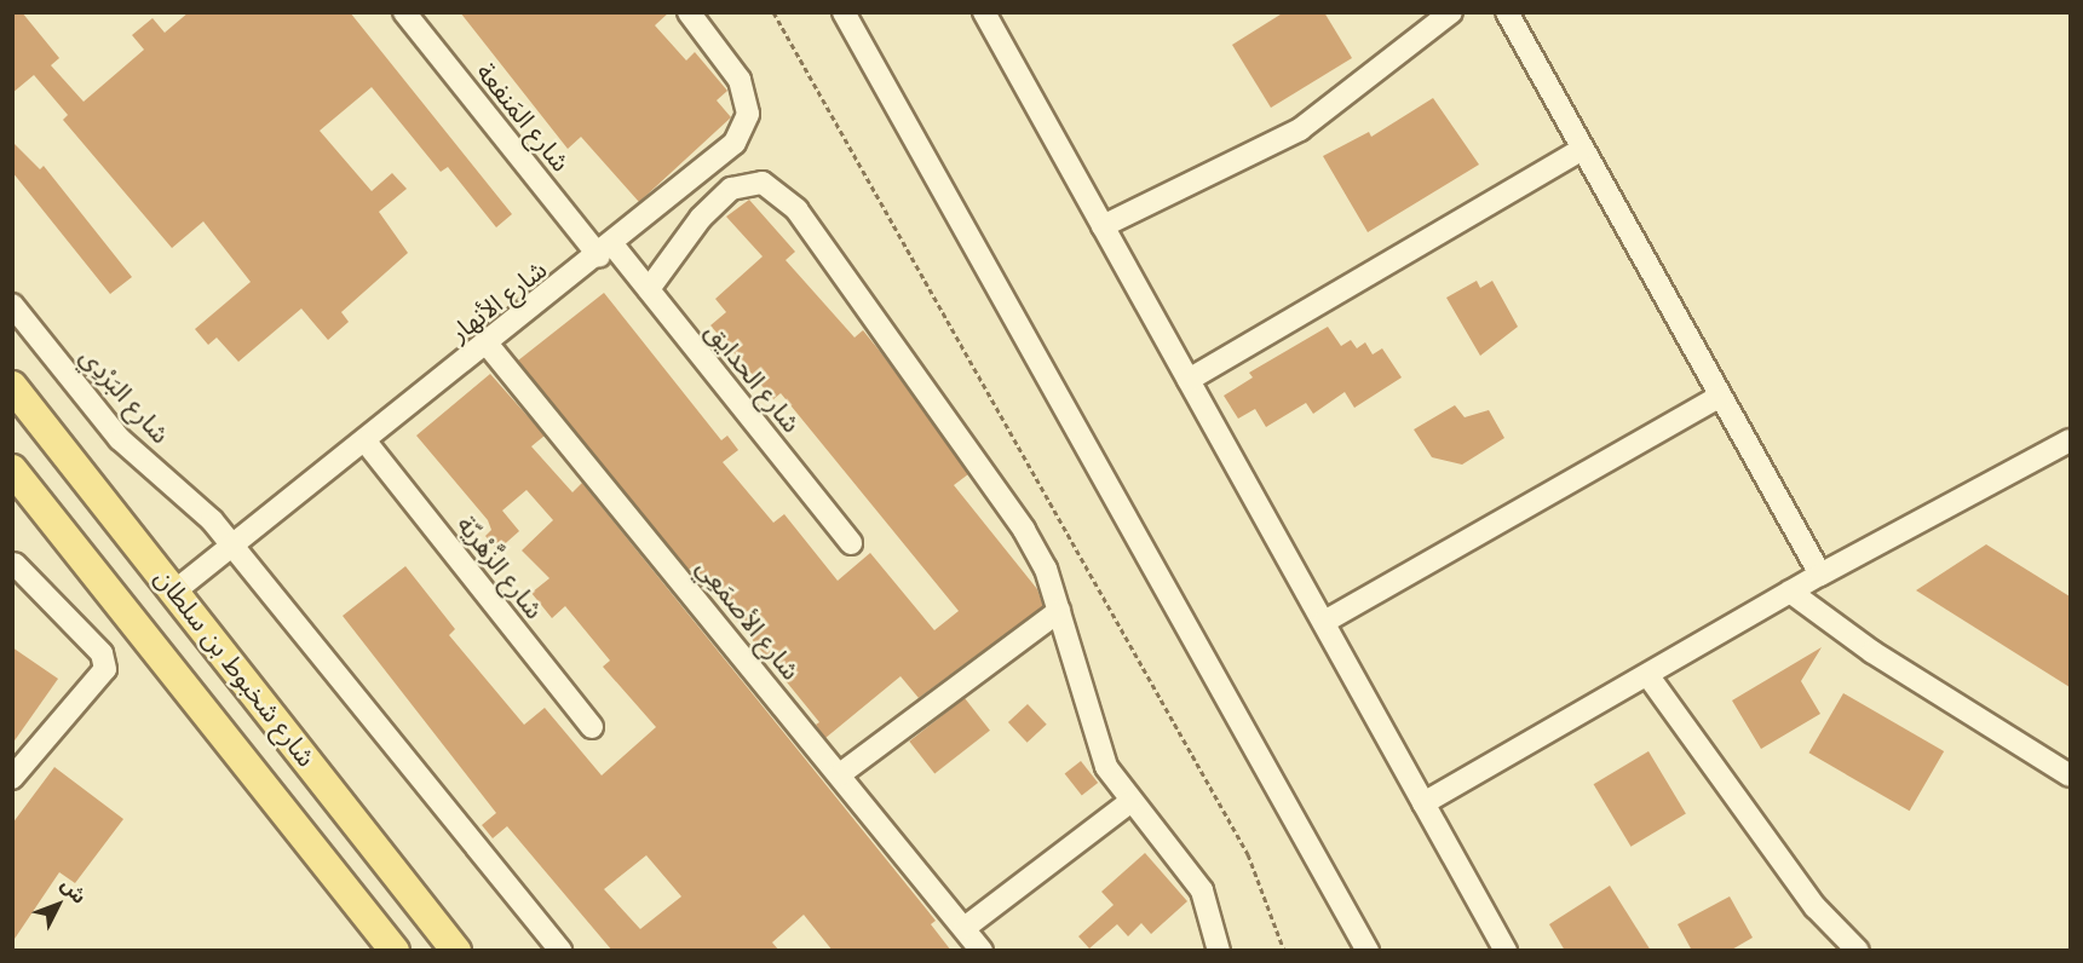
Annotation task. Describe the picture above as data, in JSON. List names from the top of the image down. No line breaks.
{"streets":{"main road":["شارع شخبوط بن سلطان"],"street":["شارع المَنفعة","شارع الأنهار","شارع الحدايق","شارع البَرْدِي","شارع الزَّهْريّة","شارع الأصمَعِي"]},"crossings":[["شارع المَنفعة","شارع الأنهار"],["شارع المَنفعة","شارع الحدايق"],["شارع الأنهار","شارع الحدايق"],["شارع الأنهار","شارع البَرْدِي"],["شارع الأنهار","شارع الزَّهْريّة"],["شارع الأنهار","شارع الأصمَعِي"],["شارع الأنهار","شارع شخبوط بن سلطان"]],"north":"top right"}
